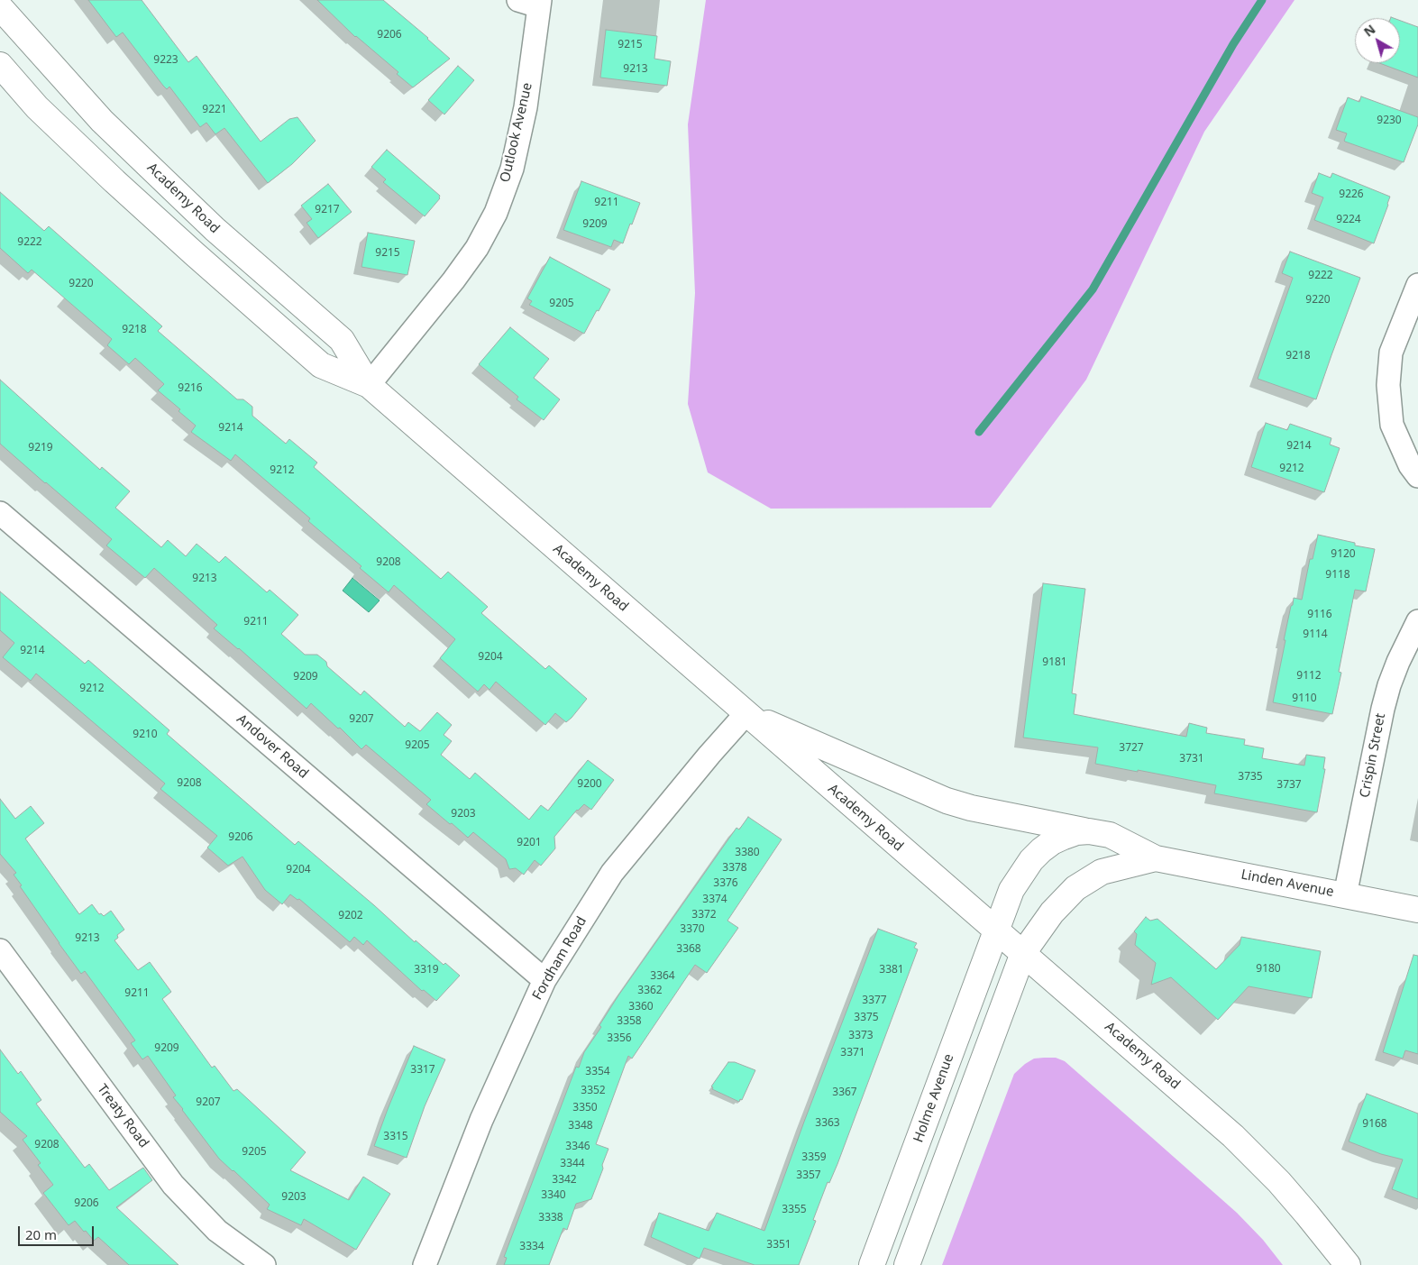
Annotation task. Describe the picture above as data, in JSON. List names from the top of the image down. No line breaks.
{"streets":{"main road":["Academy Road","Linden Avenue","Holme Avenue"],"street":["Outlook Avenue","Andover Road","Crispin Street","Fordham Road","Treaty Road"]},"crossings":[["Outlook Avenue","Academy Road"],["Academy Road","Linden Avenue"],["Academy Road","Fordham Road"],["Academy Road","Holme Avenue"],["Andover Road","Fordham Road"],["Crispin Street","Linden Avenue"],["Linden Avenue","Holme Avenue"]],"house_numbers":["9206","9215","9223","9213","9221","9230","9226","9211","9217","9224","9209","9222","9215","9222","9220","9220","9205","9218","9218","9216","9214","9214","9219","9212","9212","9120","9208","9118","9213","9116","9211","9114","9214","9204","9181","9112","9209","9212","9110","9207","9210","9205","3727","3731","3735","9208","9200","3737","9203","9206","9201","3380","3378","9204","3376","3374","3372","9202","3370","9213","3368","9180","3319","3381","3364","3362","9211","3377","3360","3375","3358","3373","3356","9209","3371","3317","3354","3352","3367","9207","3350","3363","9168","3348","3315","9208","3346","9205","3359","3344","3357","3342","3340","9203","9206","3355","3338","3351","3334"],"scale_bar":"20 m","north":"top left"}
